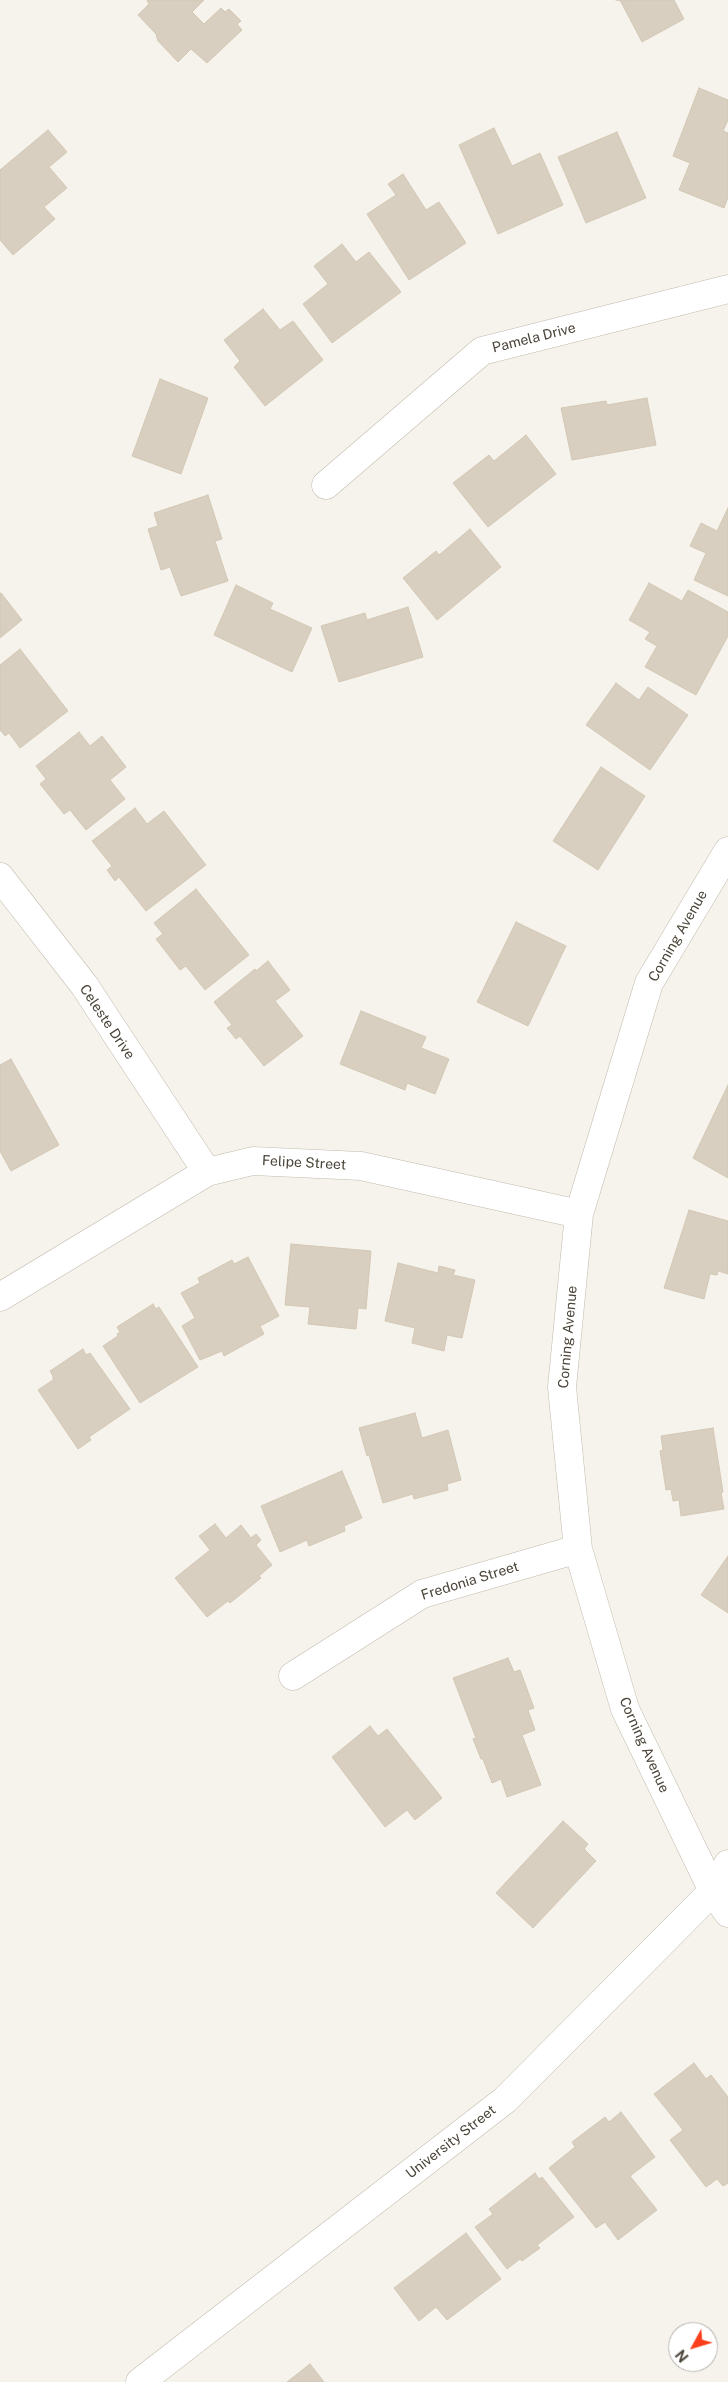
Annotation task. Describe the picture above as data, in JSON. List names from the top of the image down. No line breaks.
{"streets":{"street":["Pamela Drive","Corning Avenue","Celeste Drive","Felipe Street","Fredonia Street","University Street"]},"crossings":[["Corning Avenue","Felipe Street"],["Corning Avenue","Fredonia Street"],["Corning Avenue","University Street"],["Celeste Drive","Felipe Street"]],"north":"bottom left"}
